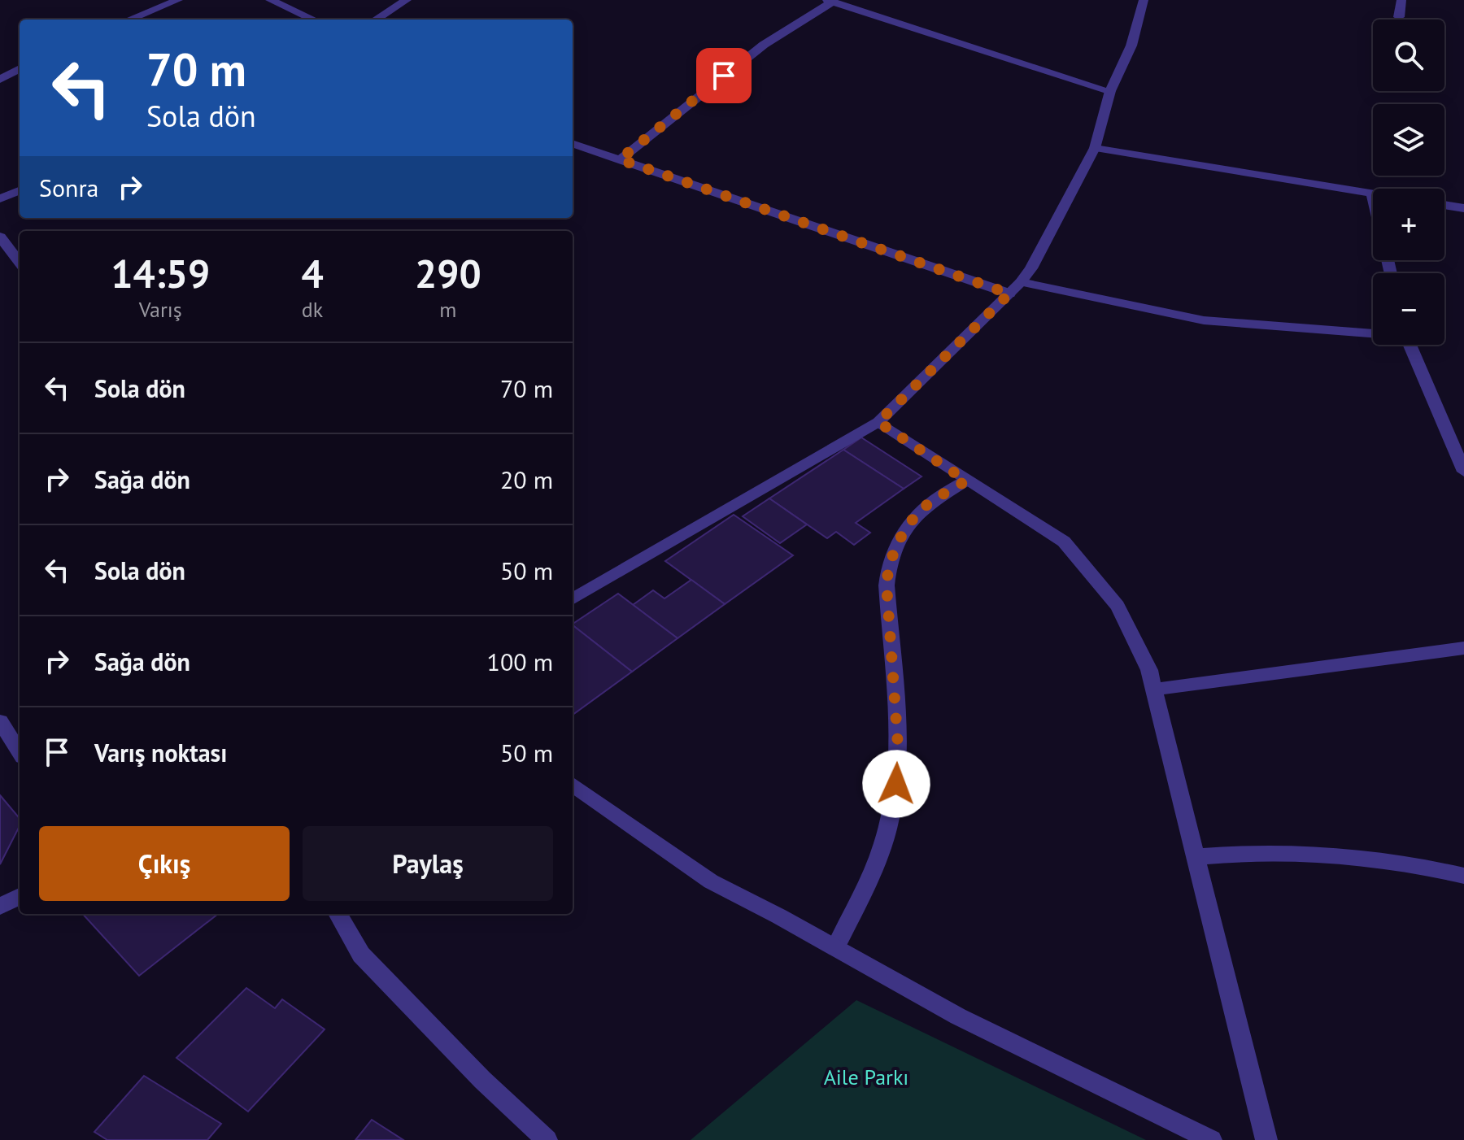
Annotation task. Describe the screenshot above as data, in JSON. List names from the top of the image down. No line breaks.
{"parks":["Aile Parkı"],"page":{"map_buttons":["+","−"],"turn":["70 m","Sola dön"],"then":"Sonra","eta":["14:59","Varış","4","dk","290","m"],"list":[{"name":"Sola dön","value":"70 m"},{"name":"Sağa dön","value":"20 m"},{"name":"Sola dön","value":"50 m"},{"name":"Sağa dön","value":"100 m"},{"name":"Varış noktası","value":"50 m"}],"buttons":["Çıkış","Paylaş"]}}
